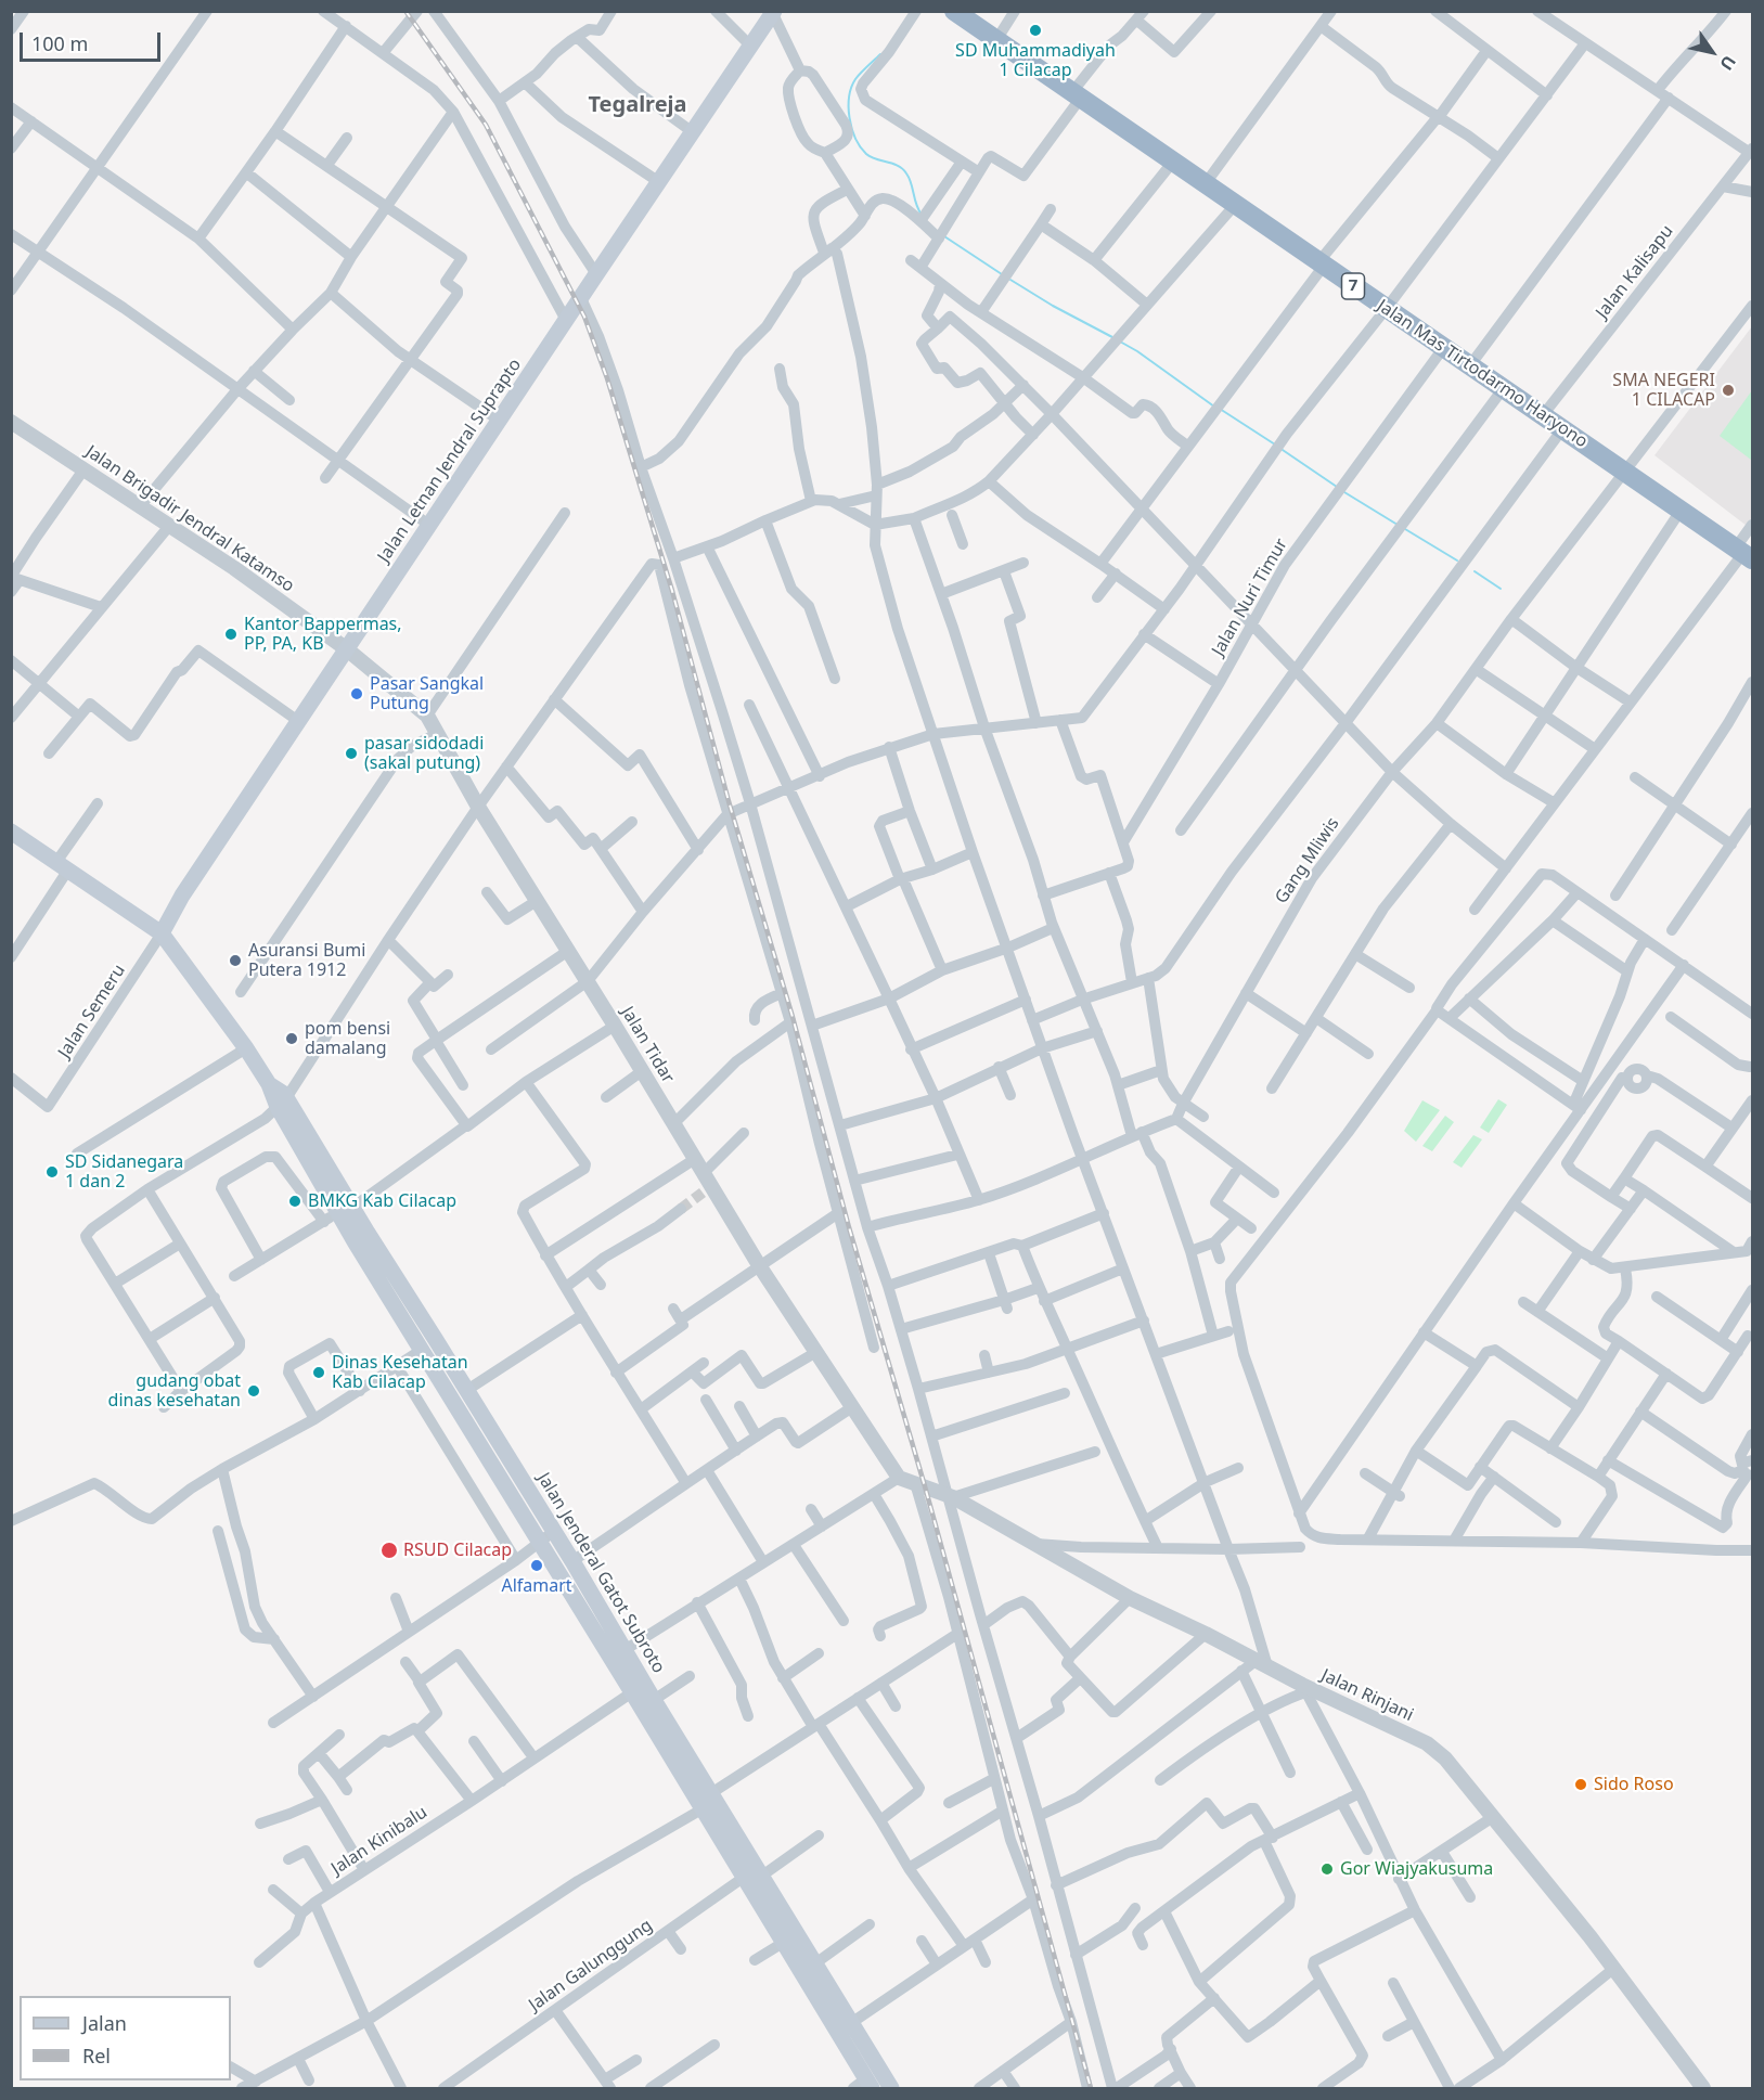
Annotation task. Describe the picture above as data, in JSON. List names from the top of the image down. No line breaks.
{"streets":{"highway":["7","Jalan Mas Tirtodarmo Haryono"],"main road":["Jalan Letnan Jendral Suprapto","Jalan Jenderal Gatot Subroto"],"street":["Jalan Kalisapu","Jalan Brigadir Jendral Katamso","Jalan Nuri Timur","Gang Mliwis","Jalan Semeru","Jalan Tidar","Jalan Rinjani","Jalan Kinibalu","Jalan Galunggung"]},"crossings":[["Jalan Kalisapu","Jalan Mas Tirtodarmo Haryono"],["Jalan Mas Tirtodarmo Haryono","Jalan Nuri Timur"],["Jalan Mas Tirtodarmo Haryono","Gang Mliwis"],["Jalan Letnan Jendral Suprapto","Jalan Brigadir Jendral Katamso"],["Jalan Letnan Jendral Suprapto","Jalan Semeru"],["Jalan Letnan Jendral Suprapto","Jalan Tidar"],["Jalan Letnan Jendral Suprapto","Jalan Jenderal Gatot Subroto"],["Jalan Brigadir Jendral Katamso","Jalan Tidar"],["Jalan Semeru","Jalan Jenderal Gatot Subroto"],["Jalan Tidar","Jalan Rinjani"],["Jalan Jenderal Gatot Subroto","Jalan Kinibalu"],["Jalan Jenderal Gatot Subroto","Jalan Galunggung"]],"districts":["Tegalreja"],"places":["SD Muhammadiyah 1 Cilacap","SMA NEGERI 1 CILACAP","Kantor Bappermas, PP, PA, KB","Pasar Sangkal Putung","pasar sidodadi (sakal putung)","Asuransi Bumi Putera 1912","pom bensi damalang","SD Sidanegara 1 dan 2","BMKG Kab Cilacap","Dinas Kesehatan Kab Cilacap","gudang obat dinas kesehatan","RSUD Cilacap","Alfamart","Sido Roso","Gor Wiajyakusuma"],"legend":["Jalan","Rel"],"scale_bar":"100 m","north":"bottom right"}
